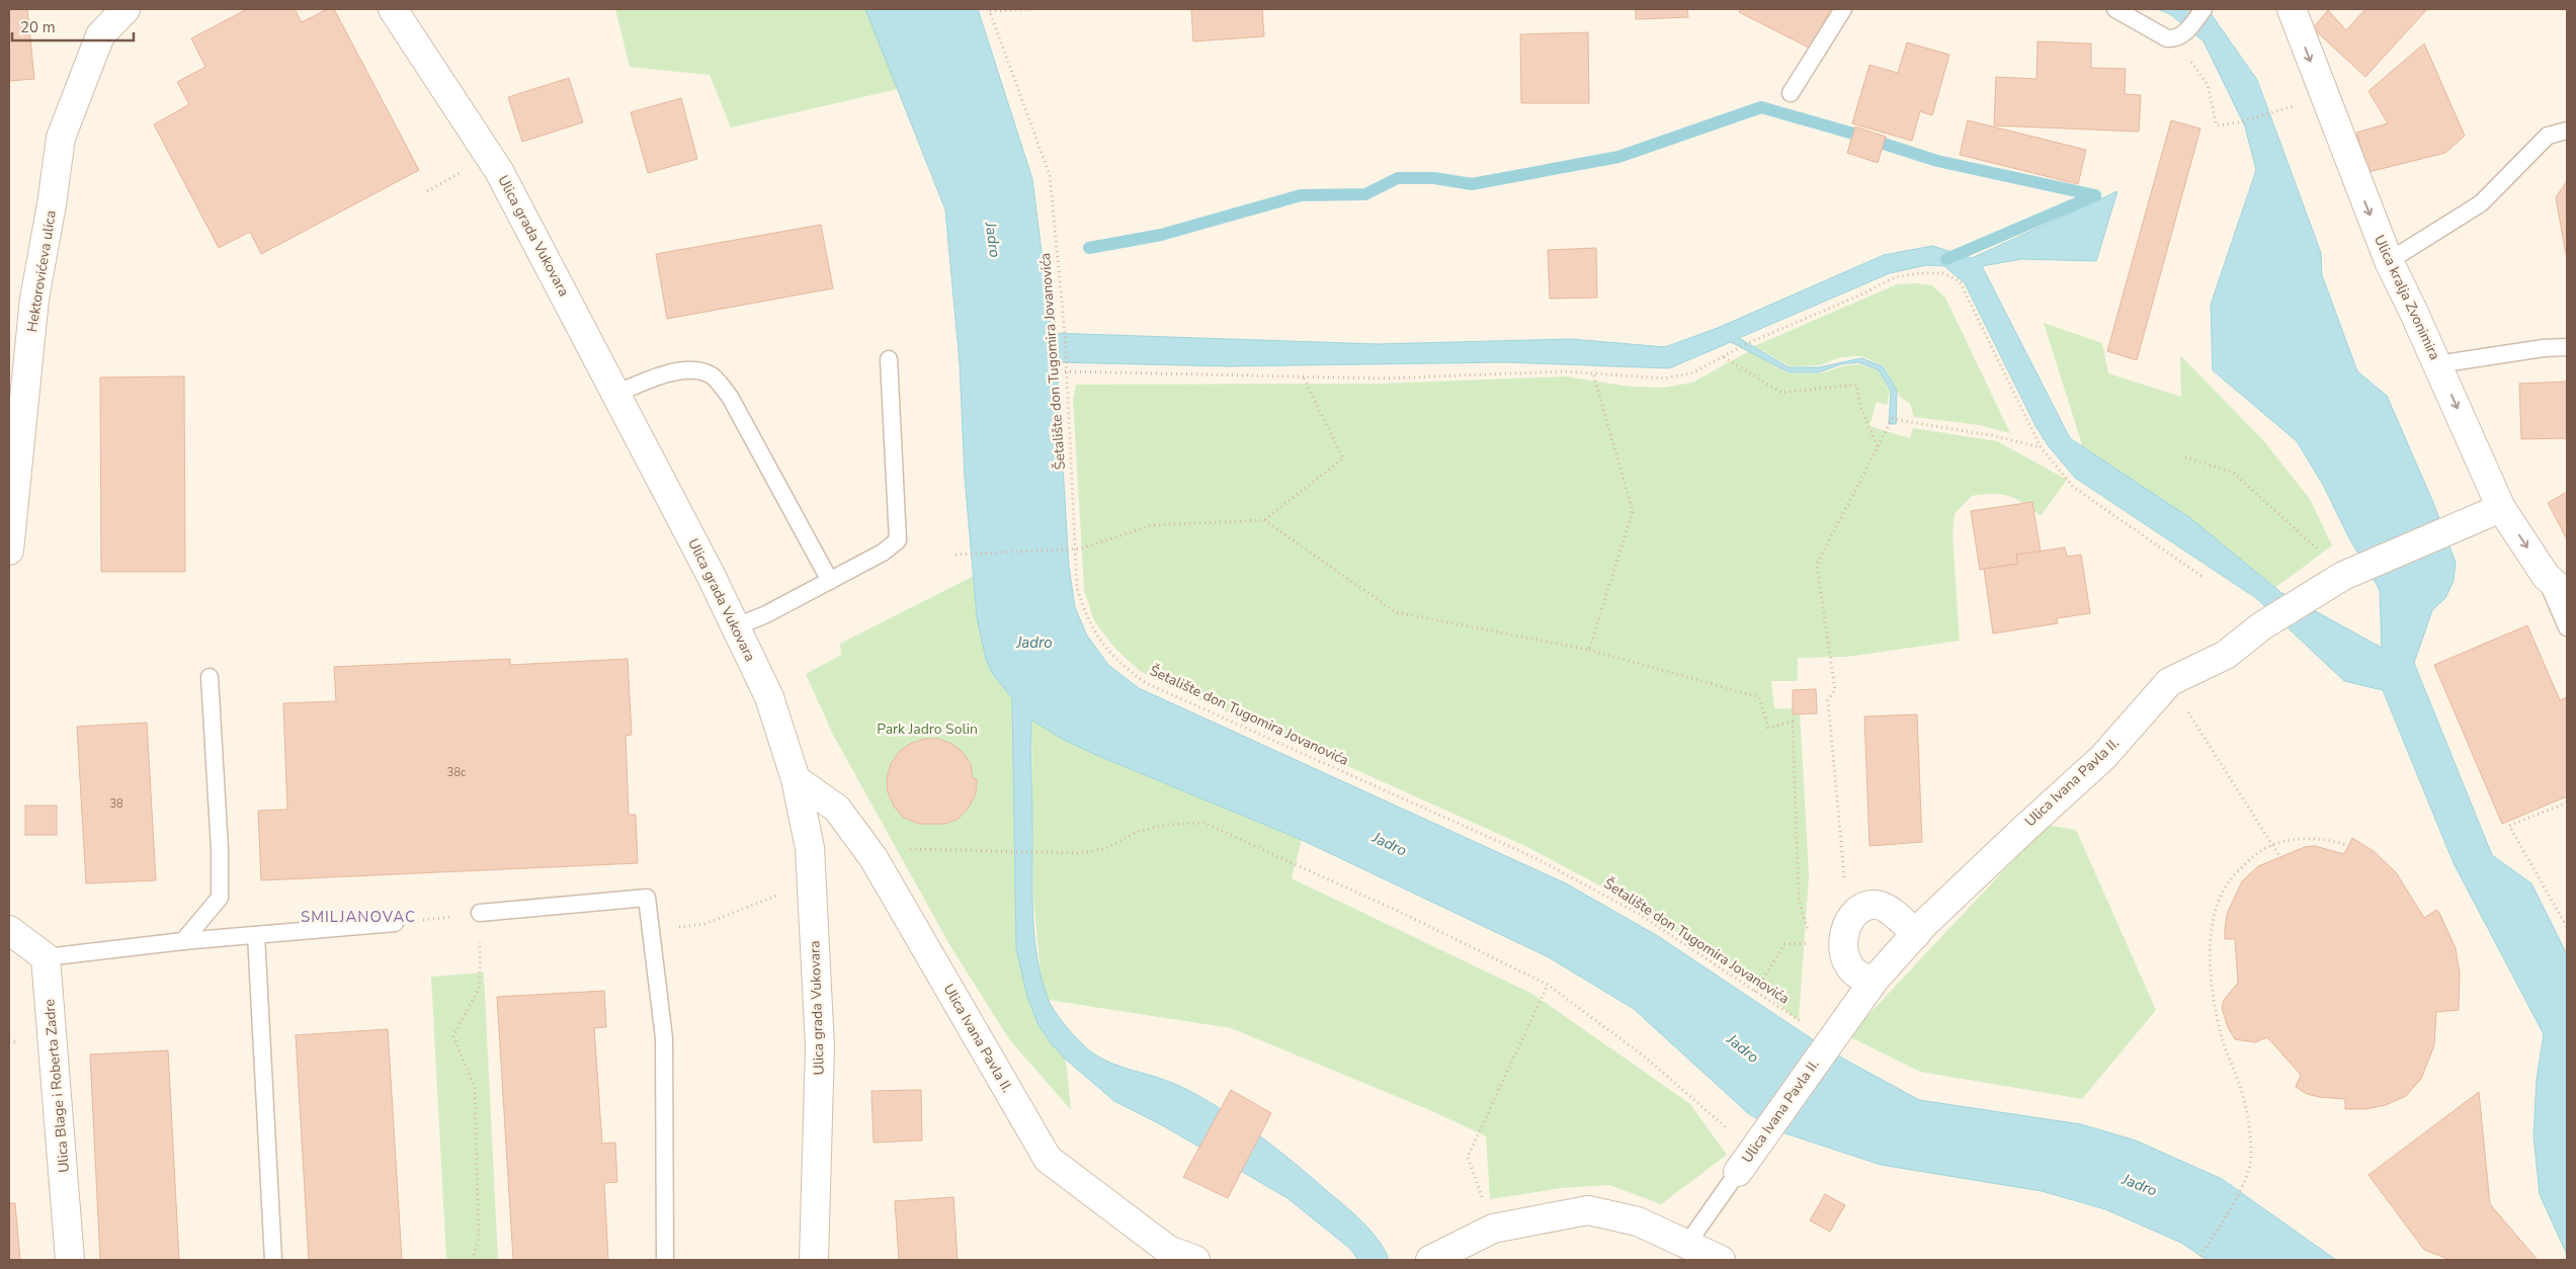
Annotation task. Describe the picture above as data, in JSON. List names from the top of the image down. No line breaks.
{"streets":{"street":["Ulica grada Vukovara","Hektorovićeva ulica","Ulica kralja Zvonimira","Ulica Ivana Pavla II.","Ulica Blage i Roberta Zadre"],"path":["Šetalište don Tugomira Jovanovića"]},"crossings":[["Ulica grada Vukovara","Ulica Ivana Pavla II."],["Ulica kralja Zvonimira","Ulica Ivana Pavla II."],["Šetalište don Tugomira Jovanovića","Ulica Ivana Pavla II."]],"one_way":["Ulica kralja Zvonimira"],"districts":["SMILJANOVAC"],"water":["Jadro"],"parks":["Park Jadro Solin"],"house_numbers":["38c","38"],"scale_bar":"20 m"}
